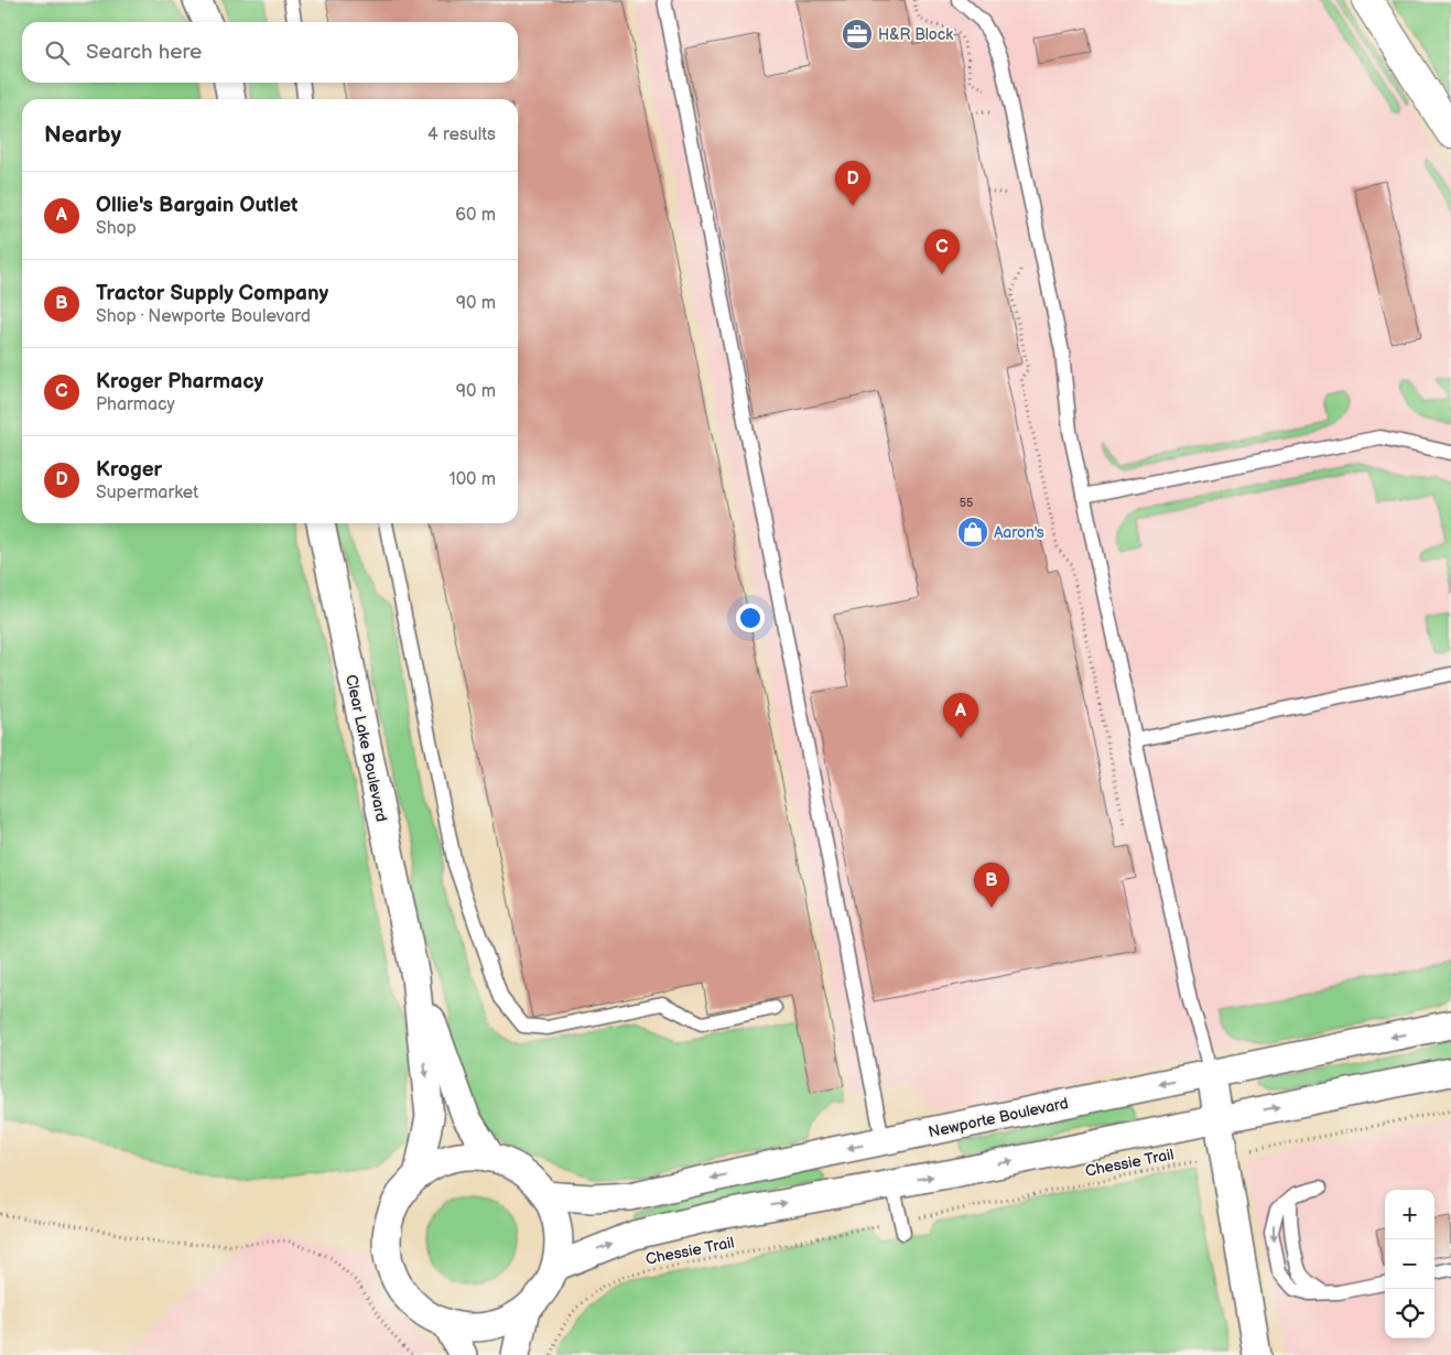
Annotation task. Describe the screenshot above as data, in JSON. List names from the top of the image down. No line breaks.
{"streets":{"street":["Clear Lake Boulevard","Newporte Boulevard"],"path":["Chessie Trail"]},"crossings":[["Clear Lake Boulevard","Newporte Boulevard"]],"places":{"office":["H&R Block"],"shop":["Aaron's"]},"house_numbers":["55"],"page":{"search":"Search here","heading":["Nearby","4 results"],"pins":["D","C","A","B"],"list":[{"mark":"A","name":"Ollie's Bargain Outlet","note":"Shop","value":"60 m"},{"mark":"B","name":"Tractor Supply Company","note":"Shop · Newporte Boulevard","value":"90 m"},{"mark":"C","name":"Kroger Pharmacy","note":"Pharmacy","value":"90 m"},{"mark":"D","name":"Kroger","note":"Supermarket","value":"100 m"}],"map_buttons":["+","−"]}}
